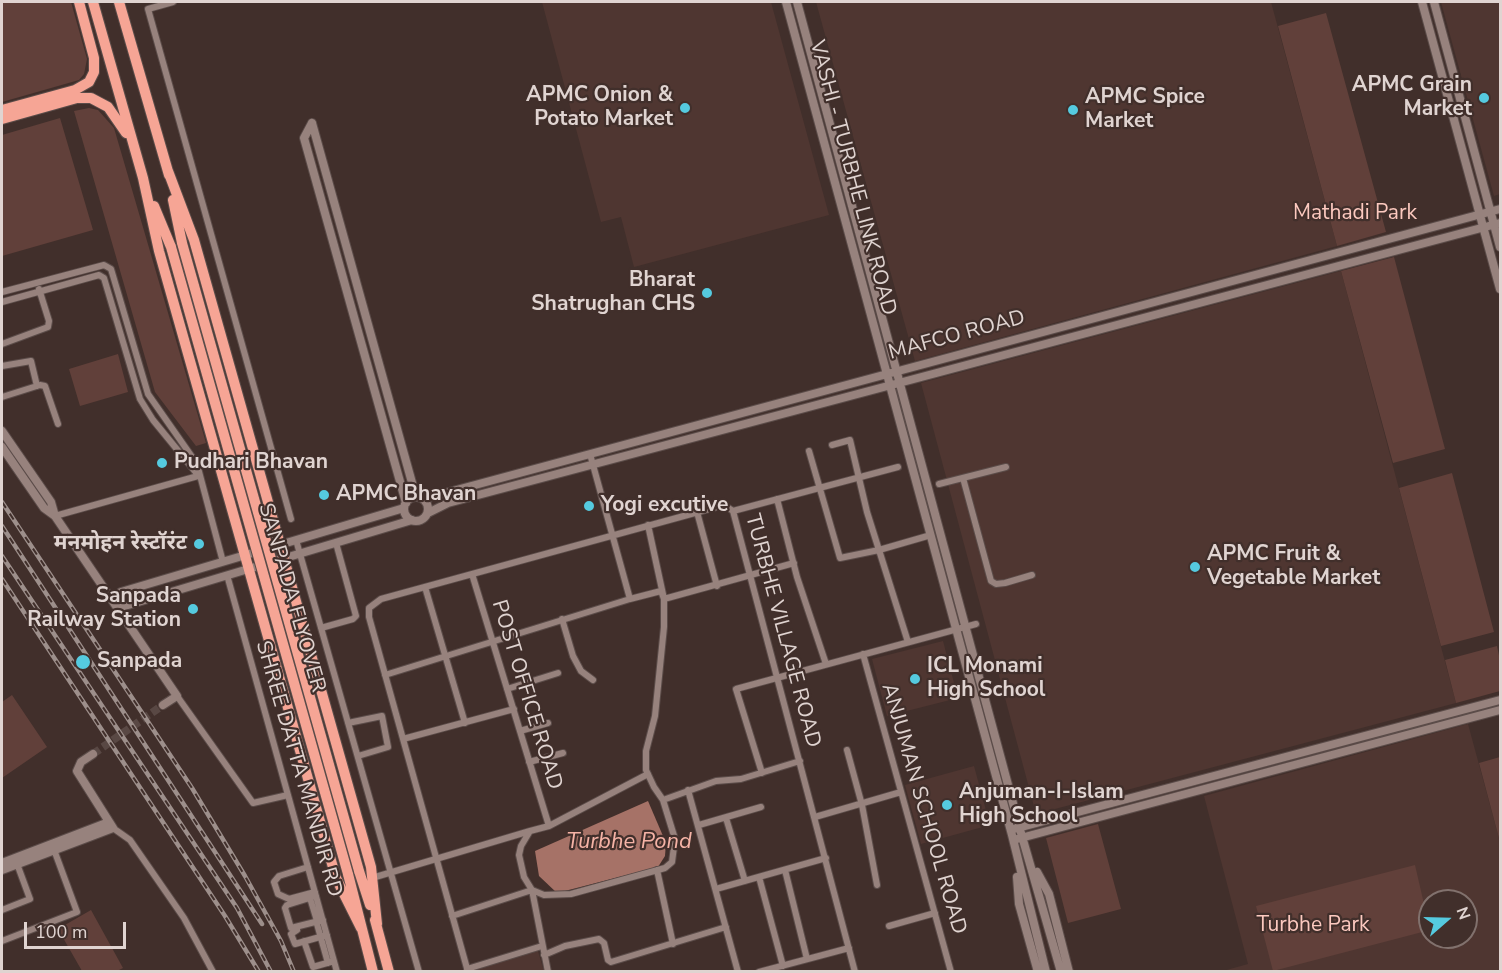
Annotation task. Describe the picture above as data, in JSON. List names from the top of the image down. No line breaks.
{"streets":{"highway":["SANPADA FLYOVER"],"main road":["VASHI - TURBHE LINK ROAD","MAFCO ROAD"],"street":["TURBHE VILLAGE ROAD","POST OFFICE ROAD","SHREE DATTA MANDIR RD","ANJUMAN SCHOOL ROAD"]},"crossings":[["VASHI - TURBHE LINK ROAD","MAFCO ROAD"],["TURBHE VILLAGE ROAD","POST OFFICE ROAD"]],"water":["Turbhe Pond"],"parks":["Mathadi Park","Turbhe Park"],"places":["APMC Grain Market","APMC Onion & Potato Market","APMC Spice Market","Bharat Shatrughan CHS","Pudhari Bhavan","APMC Bhavan","Yogi excutive","मनमोहन रेस्टॉरंट","APMC Fruit & Vegetable Market","Sanpada Railway Station","Sanpada","ICL Monami High School","Anjuman-I-Islam High School"],"scale_bar":"100 m","north":"right"}
